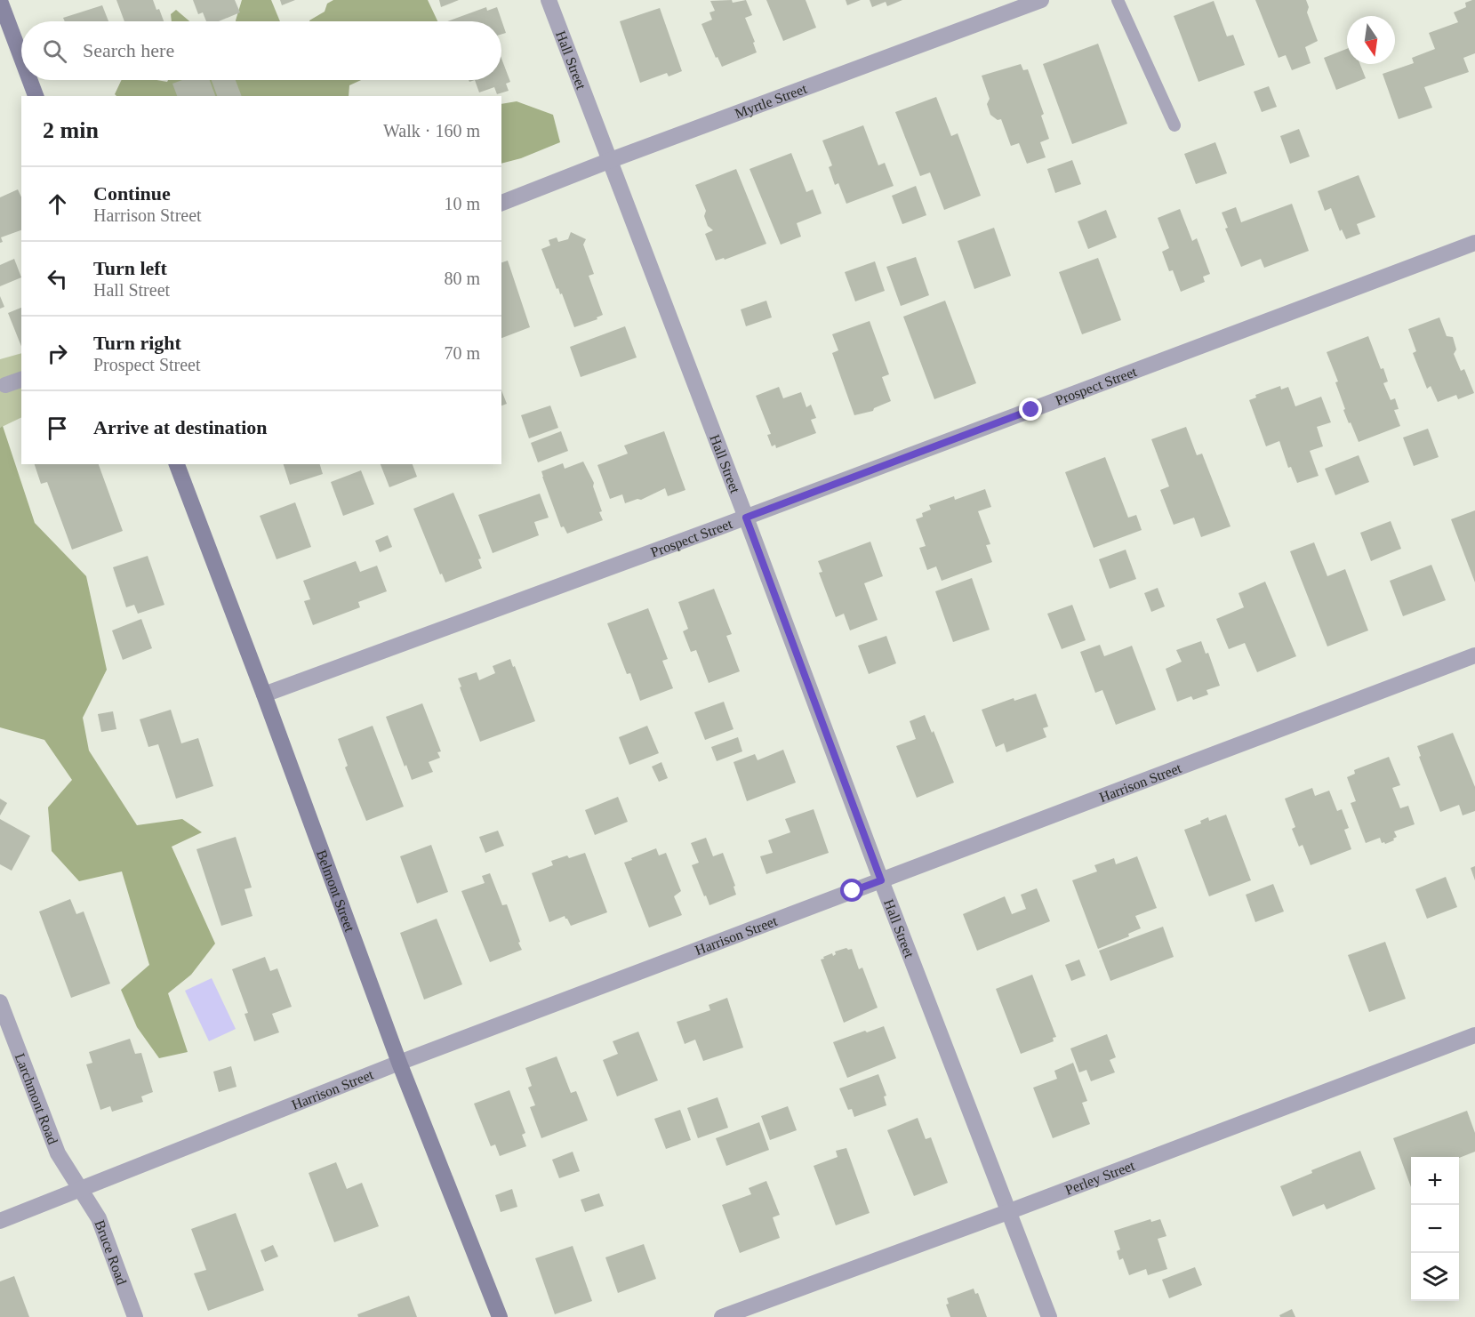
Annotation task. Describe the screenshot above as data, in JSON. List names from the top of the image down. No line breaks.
{"streets":{"street":["Hall Street","Myrtle Street","Prospect Street","Harrison Street","Belmont Street","Larchmont Road","Perley Street","Bruce Road"]},"crossings":[["Hall Street","Myrtle Street"],["Hall Street","Prospect Street"],["Hall Street","Harrison Street"],["Hall Street","Perley Street"],["Prospect Street","Belmont Street"],["Harrison Street","Belmont Street"],["Harrison Street","Larchmont Road"],["Harrison Street","Bruce Road"],["Larchmont Road","Bruce Road"]],"north":"bottom","page":{"search":"Search here","heading":["2 min","Walk · 160 m"],"list":[["Continue","Harrison Street","10 m"],["Turn left","Hall Street","80 m"],["Turn right","Prospect Street","70 m"],"Arrive at destination"],"map_buttons":["+","−"]}}
